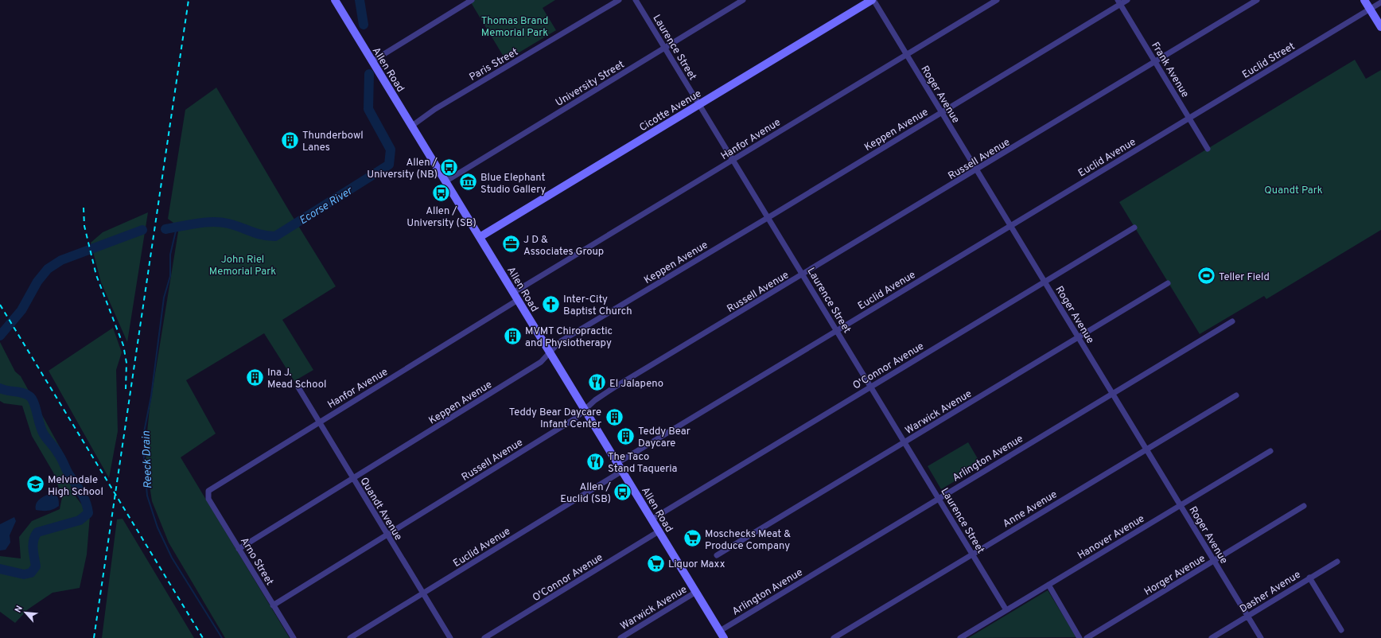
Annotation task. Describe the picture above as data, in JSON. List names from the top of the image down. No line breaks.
{"streets":{"main road":["Allen Road","Cicotte Avenue"],"street":["Laurence Street","Euclid Street","Paris Street","Frank Avenue","University Street","Roger Avenue","Keppen Avenue","Hanfor Avenue","Euclid Avenue","Russell Avenue","O'Connor Avenue","Warwick Avenue","Arlington Avenue","Quandt Avenue","Anne Avenue","Hanover Avenue","Arno Street","Horger Avenue","Dasher Avenue"]},"crossings":[["Laurence Street","University Street"],["Laurence Street","Cicotte Avenue"],["Laurence Street","Keppen Avenue"],["Laurence Street","Hanfor Avenue"],["Laurence Street","Euclid Avenue"],["Laurence Street","Russell Avenue"],["Laurence Street","O'Connor Avenue"],["Laurence Street","Warwick Avenue"],["Laurence Street","Arlington Avenue"],["Laurence Street","Anne Avenue"],["Laurence Street","Hanover Avenue"],["Euclid Street","Frank Avenue"],["Euclid Street","Euclid Avenue"],["Paris Street","Allen Road"],["Allen Road","University Street"],["Allen Road","Cicotte Avenue"],["Allen Road","Keppen Avenue"],["Allen Road","Hanfor Avenue"],["Allen Road","Euclid Avenue"],["Allen Road","Russell Avenue"],["Allen Road","O'Connor Avenue"],["Allen Road","Warwick Avenue"],["Allen Road","Arlington Avenue"],["Frank Avenue","Keppen Avenue"],["Frank Avenue","Russell Avenue"],["Roger Avenue","Cicotte Avenue"],["Roger Avenue","Keppen Avenue"],["Roger Avenue","Hanfor Avenue"],["Roger Avenue","Euclid Avenue"],["Roger Avenue","Russell Avenue"],["Roger Avenue","O'Connor Avenue"],["Roger Avenue","Warwick Avenue"],["Roger Avenue","Arlington Avenue"],["Roger Avenue","Anne Avenue"],["Roger Avenue","Hanover Avenue"],["Roger Avenue","Horger Avenue"],["Roger Avenue","Dasher Avenue"],["Keppen Avenue","Quandt Avenue"],["Keppen Avenue","Arno Street"],["Hanfor Avenue","Quandt Avenue"],["Hanfor Avenue","Arno Street"],["Euclid Avenue","Quandt Avenue"],["Russell Avenue","Quandt Avenue"],["Russell Avenue","Arno Street"]],"water":["Ecorse River","Reeck Drain"],"parks":["Thomas Brand Memorial Park","Quandt Park","John Riel Memorial Park"],"places":{"building":["Thunderbowl Lanes","MVMT Chiropractic and Physiotherapy","Ina J. Mead School","Teddy Bear Daycare Infant Center","Teddy Bear Daycare"],"bus stop":["Allen / University (NB)","Allen / University (SB)","Allen / Euclid (SB)"],"museum":["Blue Elephant Studio Gallery"],"office":["J D & Associates Group"],"sports":["Teller Field"],"church":["Inter-City Baptist Church"],"restaurant":["El Jalapeno","The Taco Stand Taqueria"],"school or university":["Melvindale High School"],"supermarket":["Moschecks Meat & Produce Company","Liquor Maxx"]},"north":"top left"}
